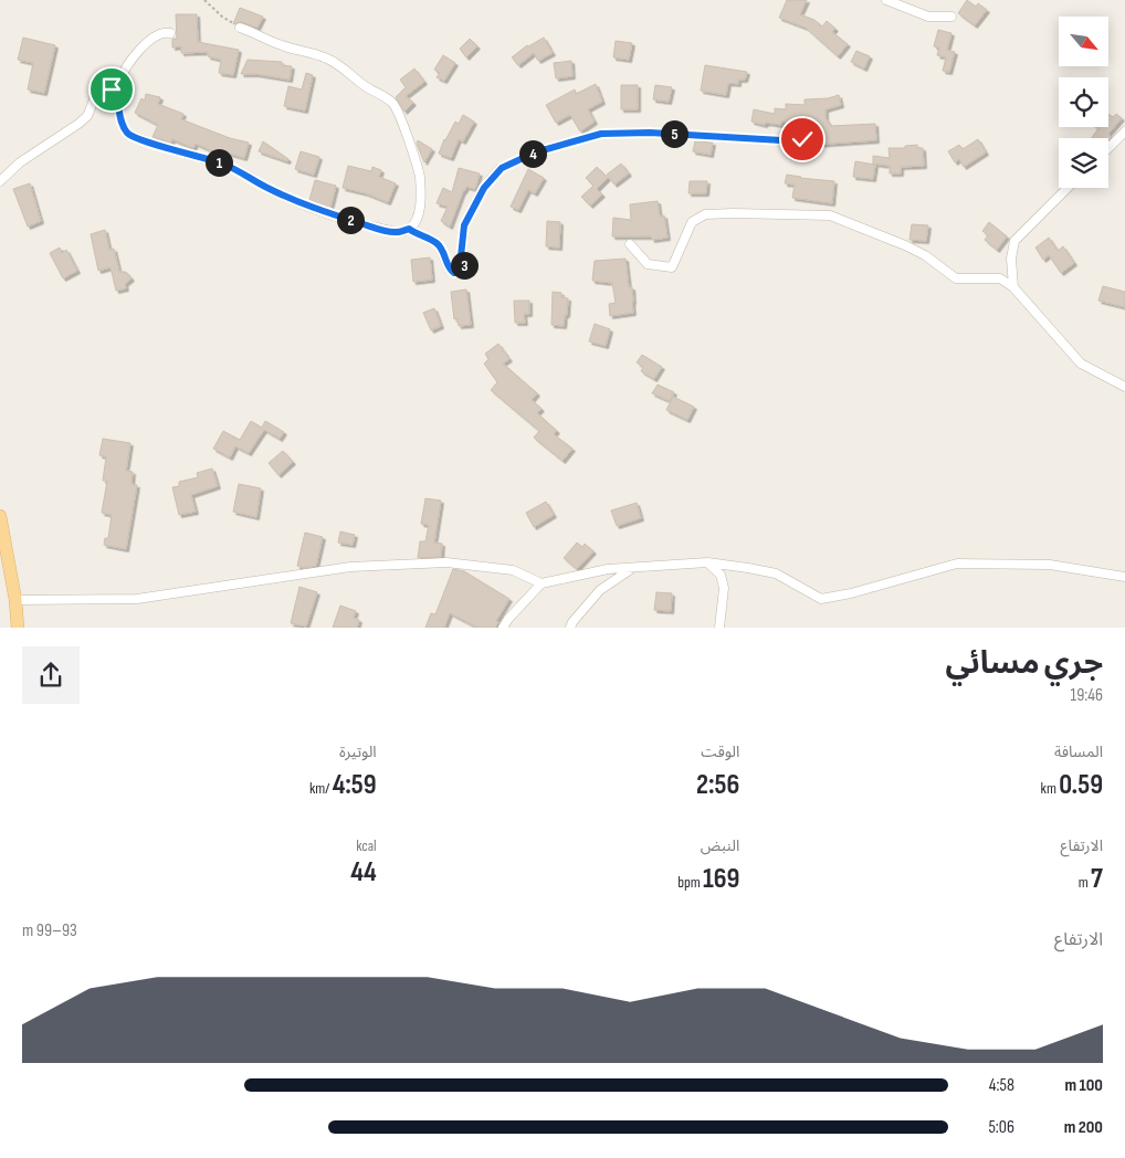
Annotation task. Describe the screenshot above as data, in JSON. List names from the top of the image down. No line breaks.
{"north":"bottom right","page":{"pins":["5","4","1","2","3"],"heading":["جري مسائي","19:46"],"stats":[["المسافة","0.59 km"],["الوقت","2:56"],["الوتيرة","4:59 /km"],["الارتفاع","7 m"],["النبض","169 bpm"],["kcal","44"]],"chart":["الارتفاع","93–99 m"],"list":[{"name":"100 m","note":"4:58"},{"name":"200 m","note":"5:06"}]}}
